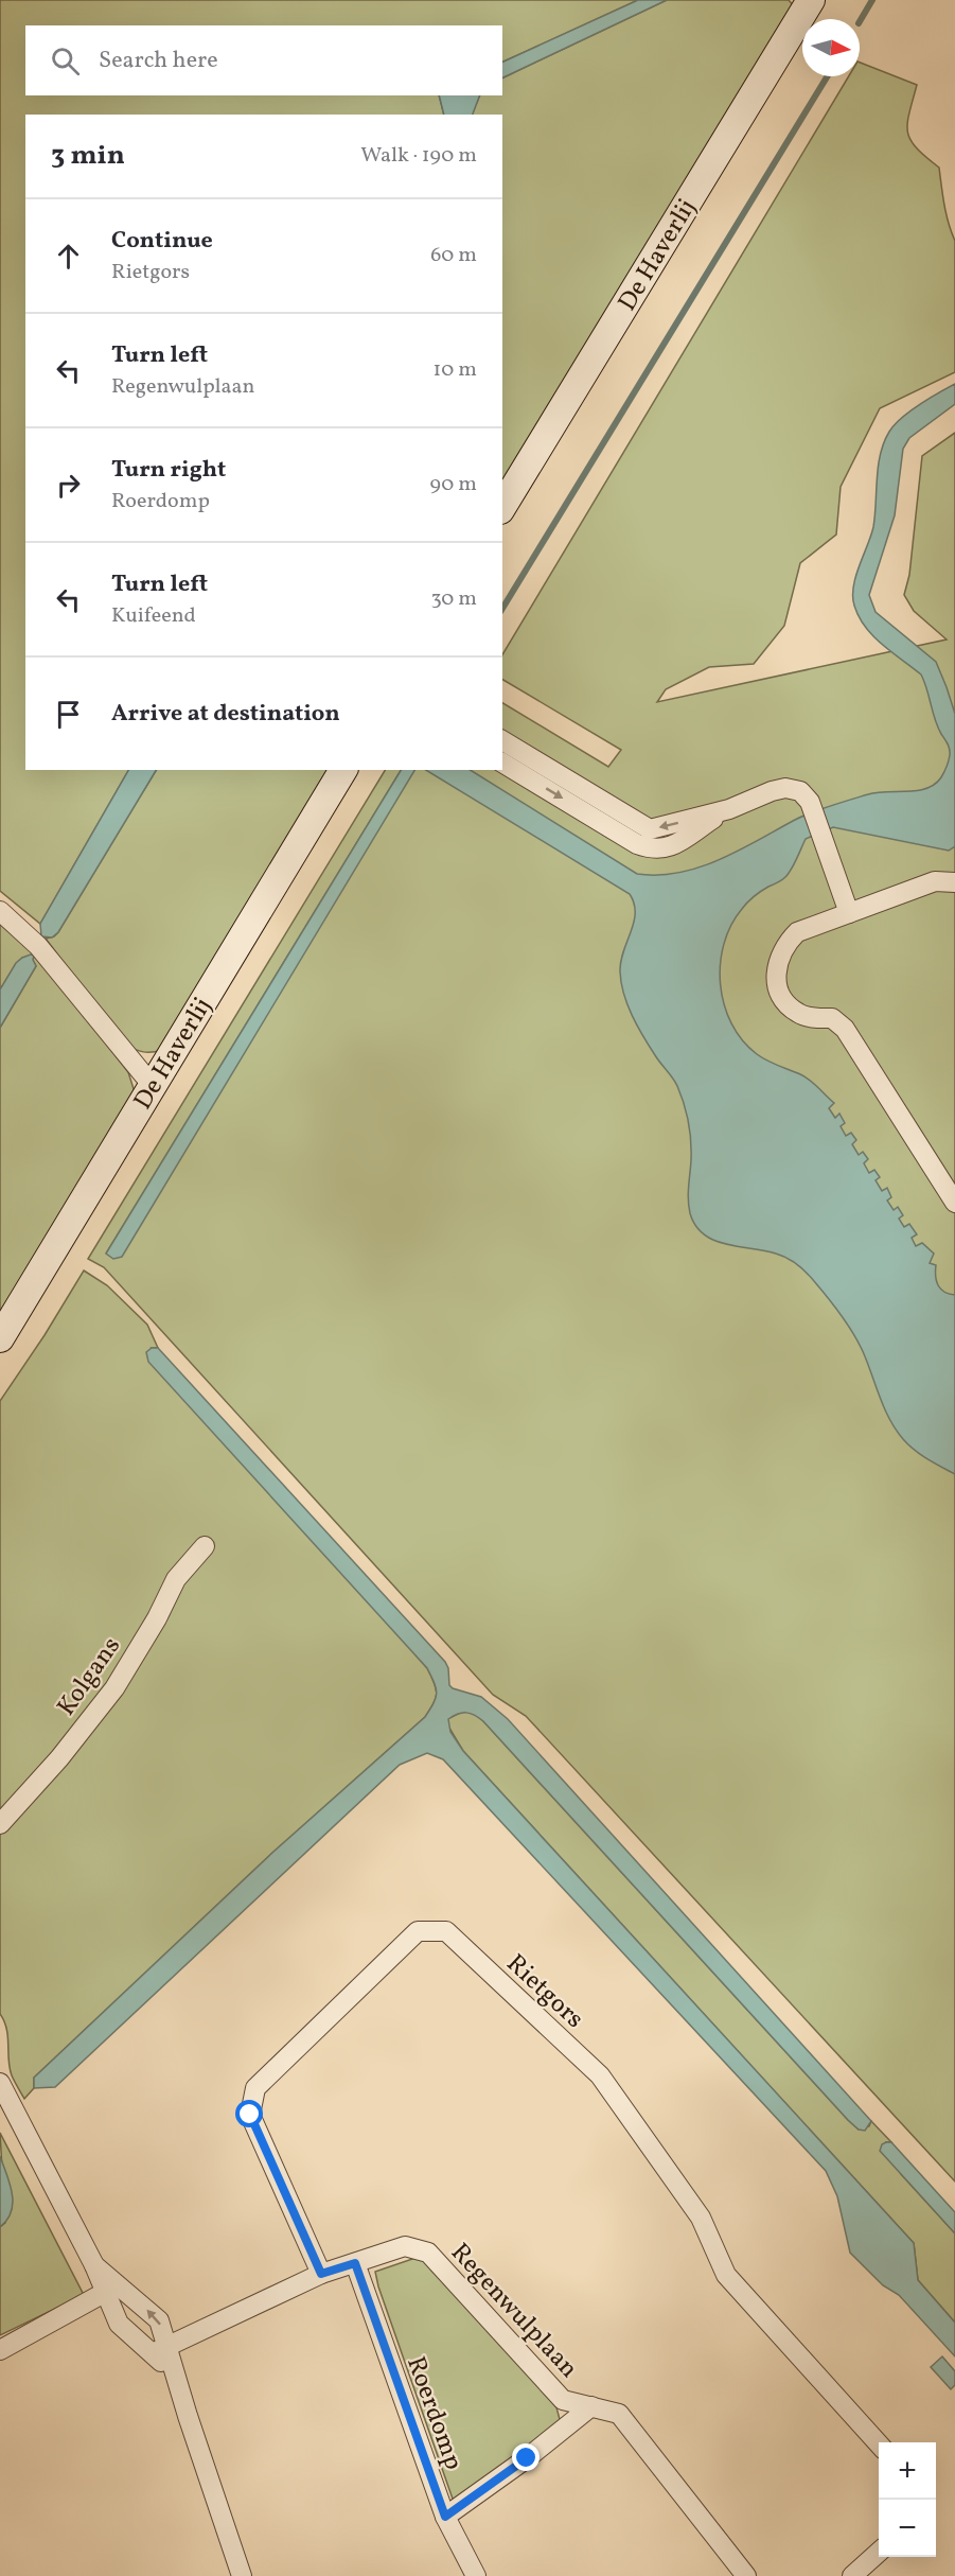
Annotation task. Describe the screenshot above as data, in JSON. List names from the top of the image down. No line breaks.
{"streets":{"street":["De Haverlij","Kolgans","Rietgors","Regenwulplaan","Roerdomp"]},"crossings":[["Rietgors","Regenwulplaan"],["Regenwulplaan","Roerdomp"]],"north":"right","page":{"search":"Search here","heading":["3 min","Walk · 190 m"],"list":[["Continue","Rietgors","60 m"],["Turn left","Regenwulplaan","10 m"],["Turn right","Roerdomp","90 m"],["Turn left","Kuifeend","30 m"],"Arrive at destination"],"map_buttons":["+","−"]}}
